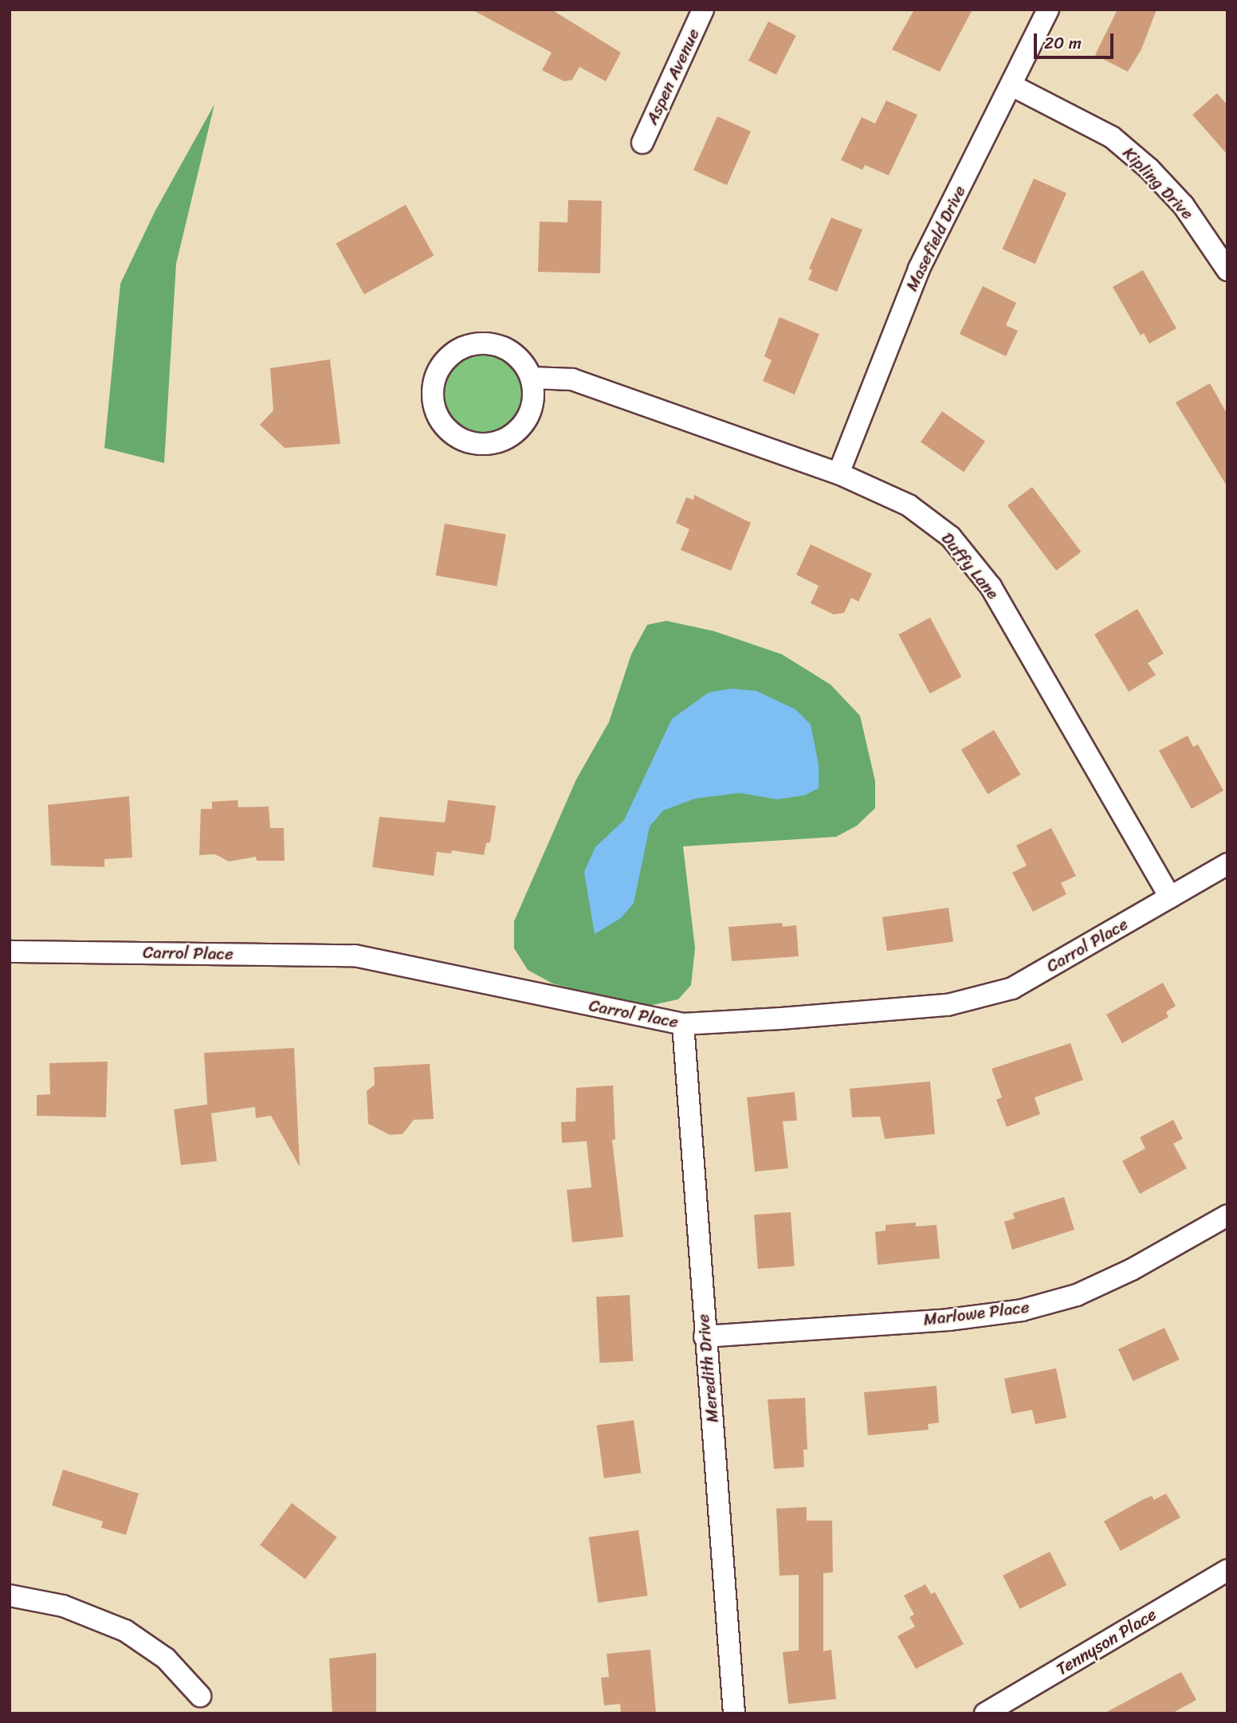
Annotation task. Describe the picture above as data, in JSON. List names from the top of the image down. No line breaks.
{"streets":{"street":["Aspen Avenue","Kipling Drive","Masefield Drive","Duffy Lane","Carrol Place","Marlowe Place","Meredith Drive","Tennyson Place"]},"crossings":[["Kipling Drive","Masefield Drive"],["Masefield Drive","Duffy Lane"],["Duffy Lane","Carrol Place"],["Carrol Place","Meredith Drive"],["Marlowe Place","Meredith Drive"]],"scale_bar":"20 m"}
